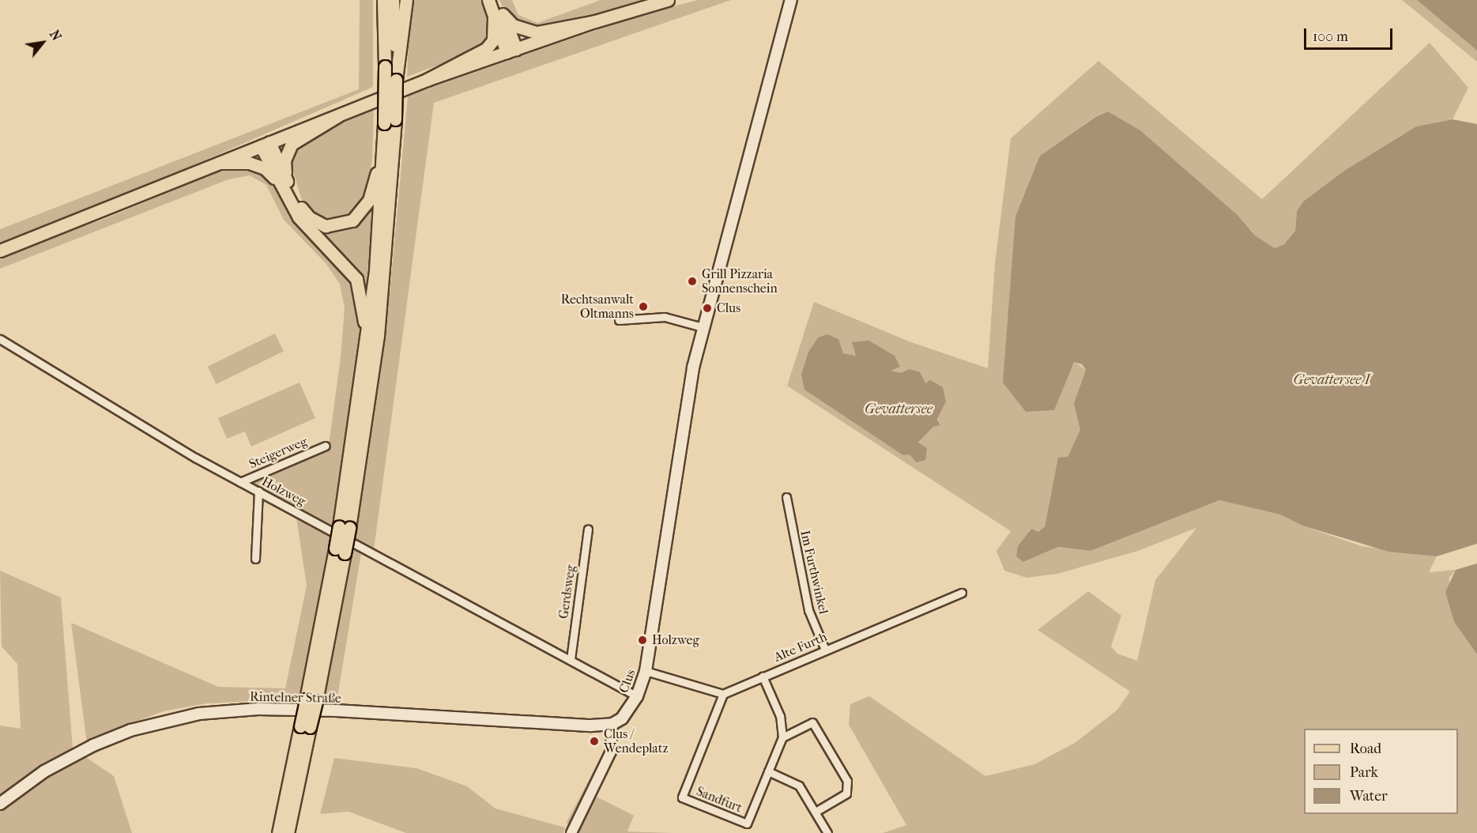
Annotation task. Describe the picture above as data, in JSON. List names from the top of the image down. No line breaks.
{"streets":{"main road":["Clus","Rintelner Straße"],"street":["Steigerweg","Holzweg","Im Furthwinkel","Gerdsweg","Alte Furth","Sandfurt"]},"crossings":[["Steigerweg","Holzweg"],["Holzweg","Gerdsweg"],["Holzweg","Clus"],["Im Furthwinkel","Alte Furth"],["Alte Furth","Sandfurt"],["Clus","Rintelner Straße"]],"water":["Gevattersee I","Gevattersee"],"places":["Grill Pizzaria Sonnenschein","Rechtsanwalt Oltmanns","Clus","Holzweg","Clus / Wendeplatz"],"legend":["Road","Park","Water"],"scale_bar":"100 m","north":"top right"}
